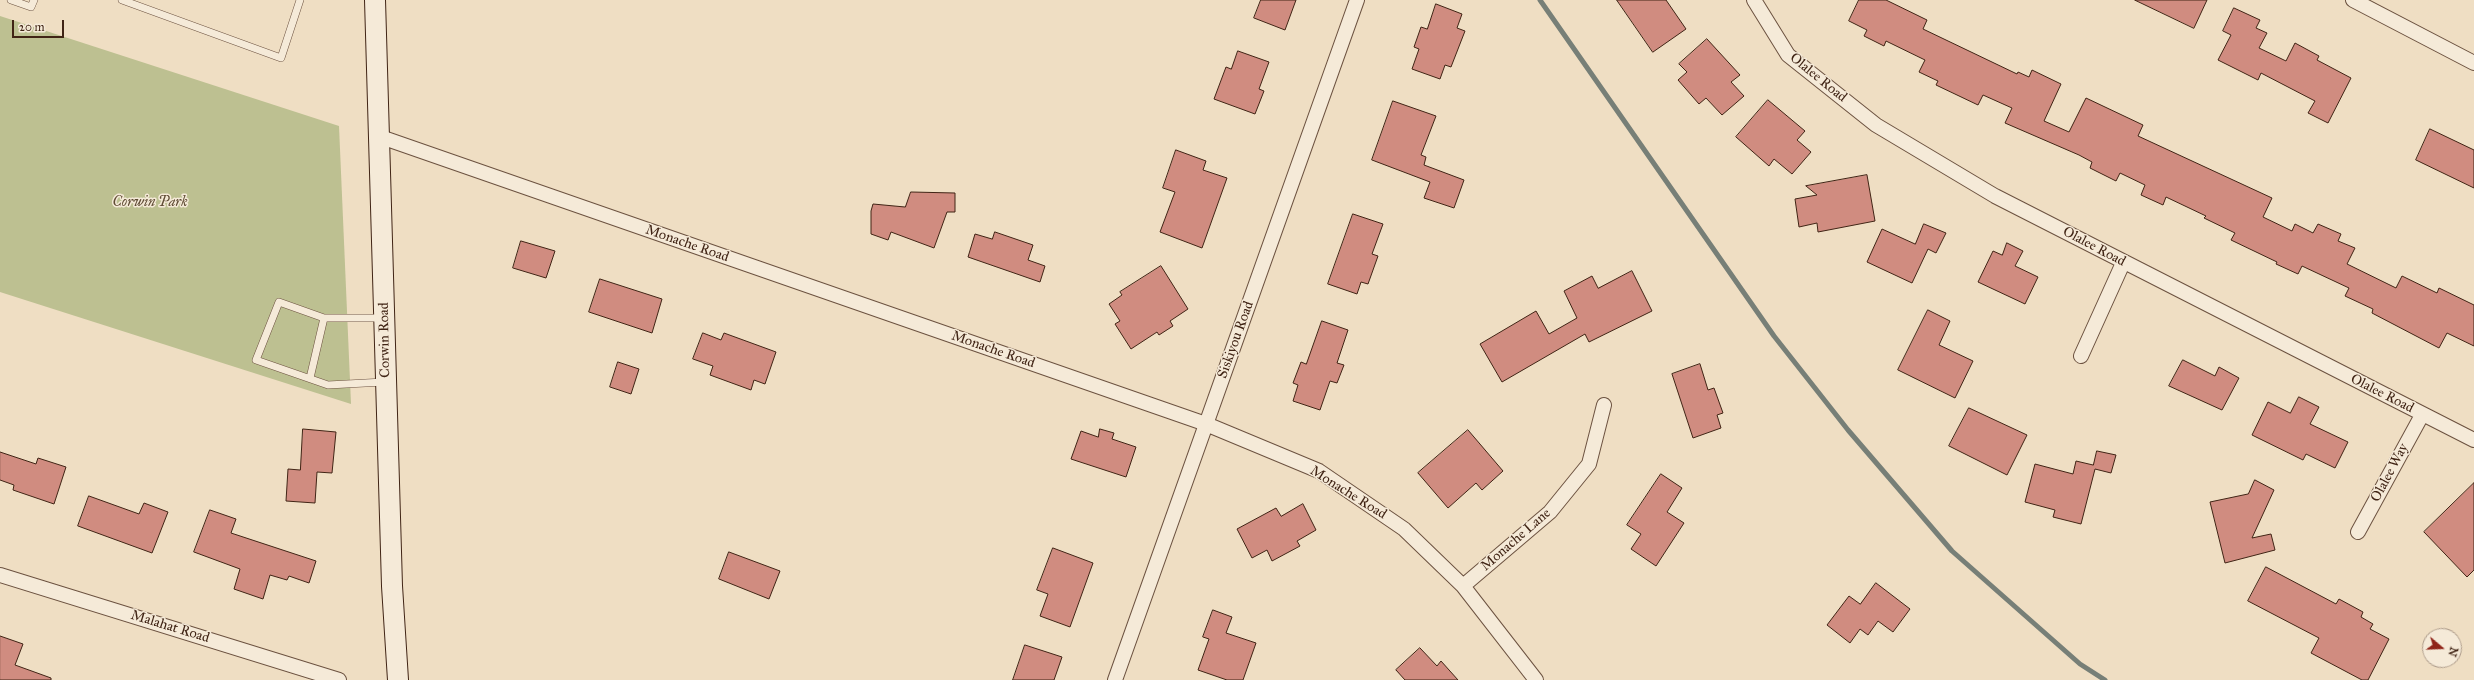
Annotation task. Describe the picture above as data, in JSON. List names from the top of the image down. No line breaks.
{"streets":{"main road":["Corwin Road"],"street":["Olalee Road","Monache Road","Siskiyou Road","Olalee Way","Monache Lane","Malahat Road"]},"crossings":[["Olalee Road","Olalee Way"],["Monache Road","Corwin Road"],["Monache Road","Siskiyou Road"],["Monache Road","Monache Lane"]],"parks":["Corwin Park"],"scale_bar":"20 m","north":"right"}
